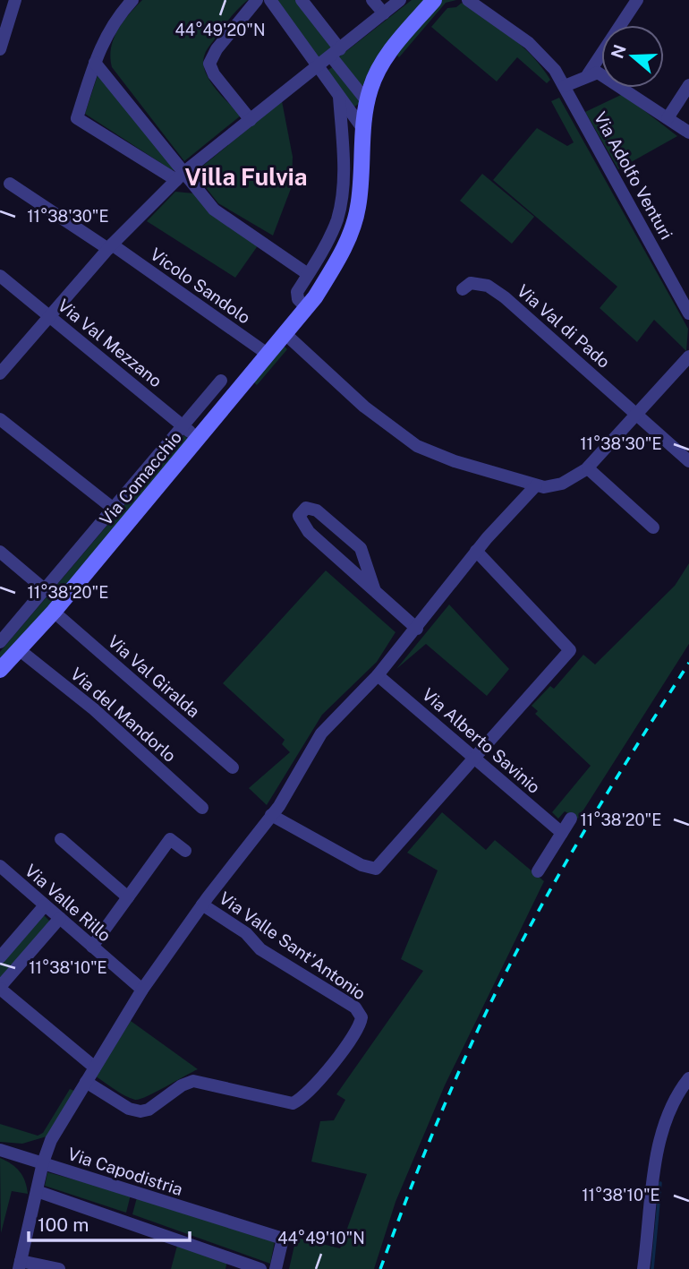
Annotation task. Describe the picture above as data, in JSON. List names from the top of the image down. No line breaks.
{"streets":{"main road":["Via Comacchio"],"street":["Via Adolfo Venturi","Vicolo Sandolo","Via Val di Pado","Via Val Mezzano","Via Val Giralda","Via del Mandorlo","Via Alberto Savinio","Via Valle Rillo","Via Valle Sant'Antonio","Via Capodistria"]},"crossings":[["Vicolo Sandolo","Via Comacchio"],["Via Val Mezzano","Via Comacchio"],["Via Comacchio","Via Val Giralda"],["Via Comacchio","Via del Mandorlo"]],"districts":["Villa Fulvia"],"scale_bar":"100 m","north":"left","coordinates":["44°49'20\"N","11°38'30\"E","11°38'20\"E","11°38'10\"E","44°49'10\"N"]}
